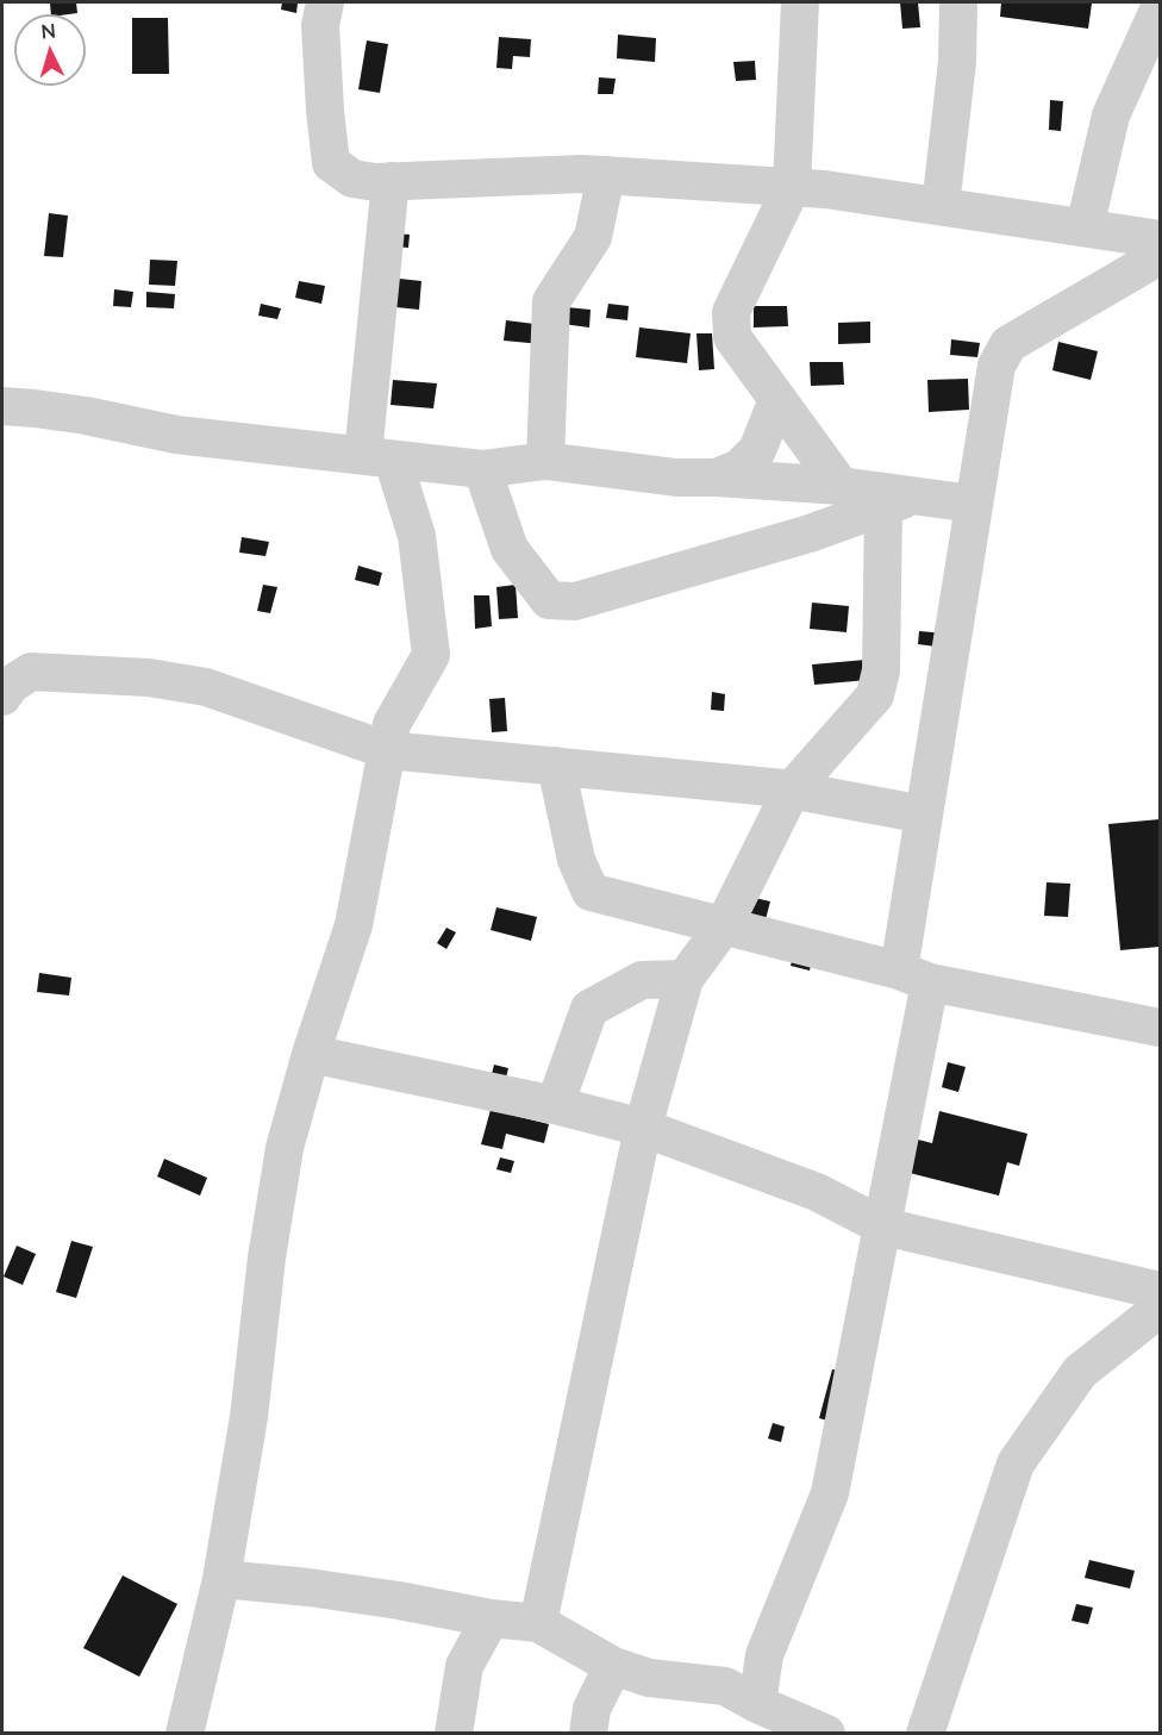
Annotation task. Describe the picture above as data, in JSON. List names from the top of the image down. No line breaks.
{"north":"top"}
